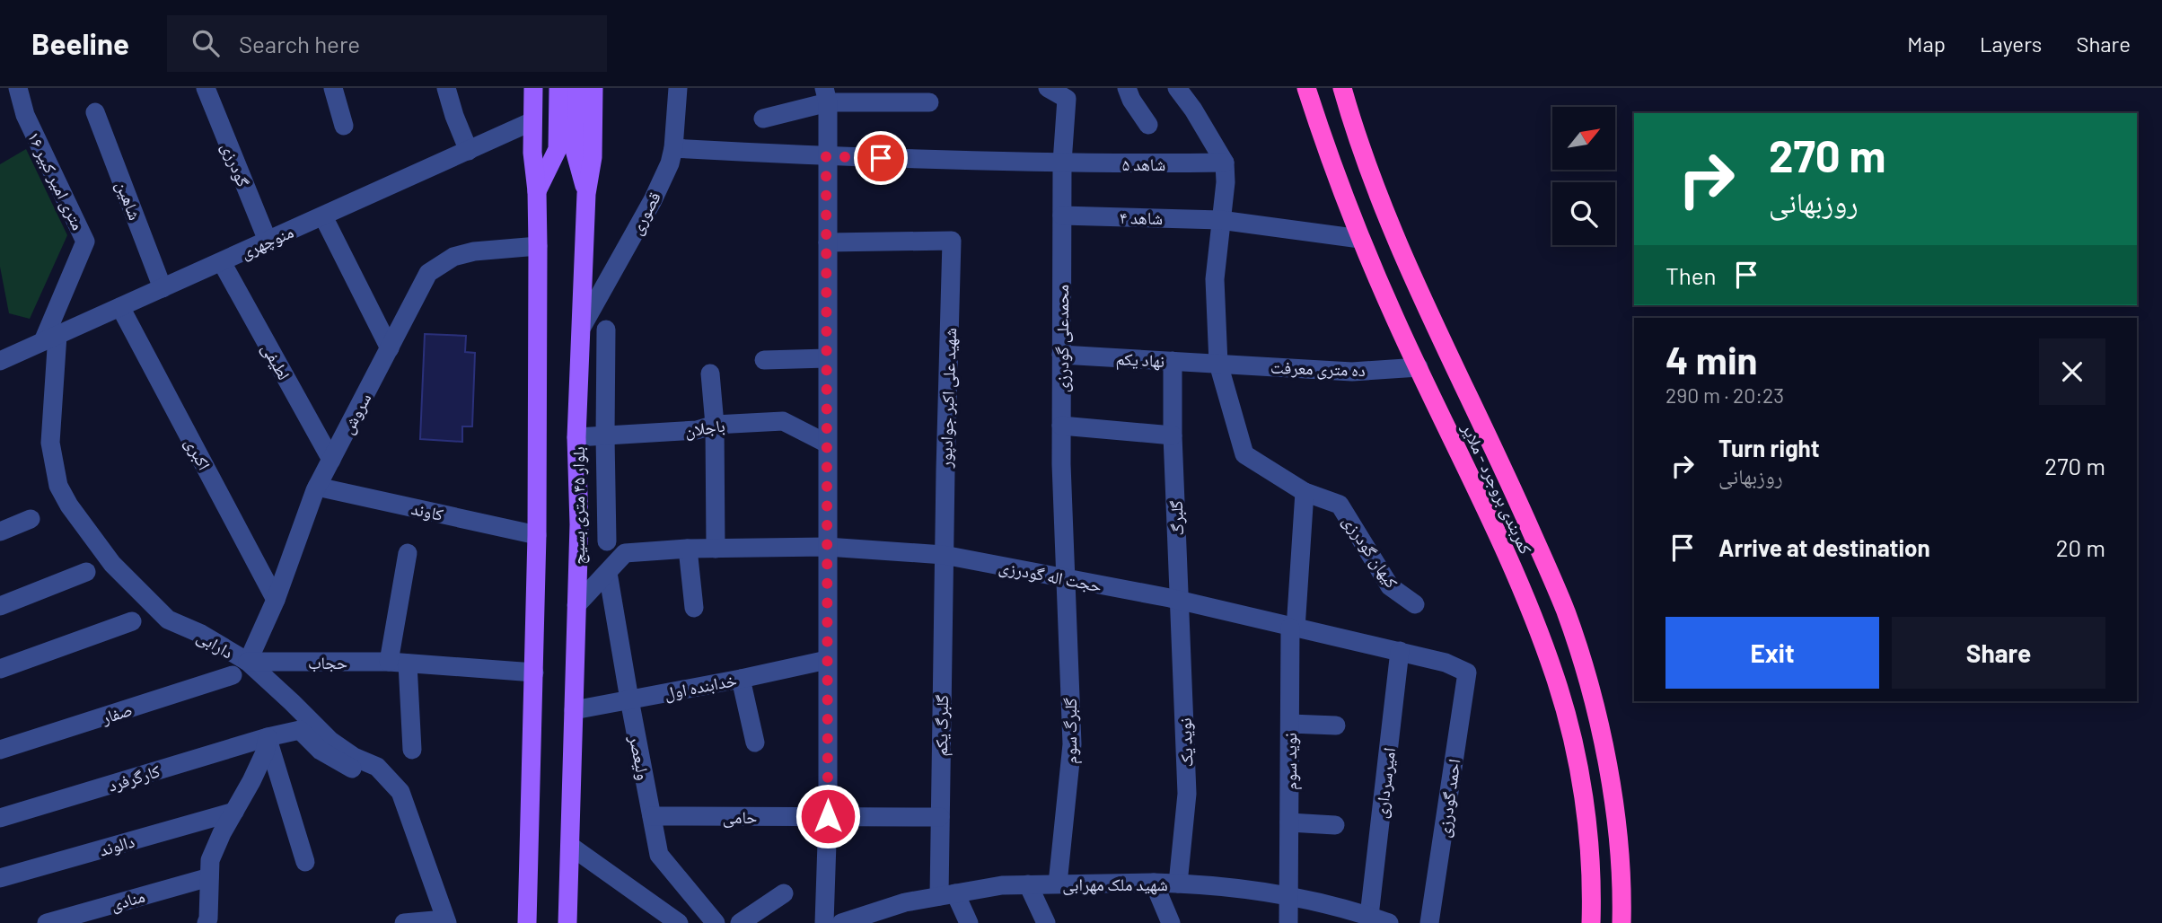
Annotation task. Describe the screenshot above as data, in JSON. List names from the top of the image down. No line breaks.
{"streets":{"highway":["کمربندی بروجرد - ملایر"],"main road":["بلوار ۴۵ متری بسیج"],"street":["شاهد ۵","گودرزی","۱۶ متری امیر کبیر","شاهین","قصوری","شاهد ۴","منوچهری","محمدعلی گودرزی","نهاد یکم","لطیفی","ده متری معرفت","شهید علی اکبر جوادپور","سروش","باجلان","اکبری","کاوند","گلبرگ","کیهان گودرزی","حجت اله گودرزی","دارابی","حجاب","خدابنده اول","صفار","گلبرگ یکم","گلبرگ سوم","نوید یک","ولیعصر","نوید سوم","کارگرفرد","امیرسرداری","احمد گودرزی","حامی","دالوند","شهید ملک مهرابی","منادی"]},"crossings":[["شاهد ۵","قصوری"],["شاهد ۵","محمدعلی گودرزی"],["شاهد ۵","کیهان گودرزی"],["گودرزی","منوچهری"],["۱۶ متری امیر کبیر","منوچهری"],["۱۶ متری امیر کبیر","دارابی"],["شاهین","منوچهری"],["قصوری","بلوار ۴۵ متری بسیج"],["شاهد ۴","محمدعلی گودرزی"],["شاهد ۴","کمربندی بروجرد - ملایر"],["شاهد ۴","کیهان گودرزی"],["منوچهری","لطیفی"],["منوچهری","اکبری"],["منوچهری","دارابی"],["محمدعلی گودرزی","نهاد یکم"],["محمدعلی گودرزی","حجت اله گودرزی"],["محمدعلی گودرزی","گلبرگ سوم"],["نهاد یکم","ده متری معرفت"],["نهاد یکم","گلبرگ"],["نهاد یکم","کیهان گودرزی"],["لطیفی","سروش"],["ده متری معرفت","کمربندی بروجرد - ملایر"],["ده متری معرفت","کیهان گودرزی"],["شهید علی اکبر جوادپور","حجت اله گودرزی"],["شهید علی اکبر جوادپور","گلبرگ یکم"],["سروش","اکبری"],["سروش","کاوند"],["سروش","دارابی"],["سروش","حجاب"],["باجلان","بلوار ۴۵ متری بسیج"],["بلوار ۴۵ متری بسیج","خدابنده اول"],["گلبرگ","حجت اله گودرزی"],["گلبرگ","نوید یک"],["کیهان گودرزی","نوید سوم"],["حجت اله گودرزی","گلبرگ یکم"],["حجت اله گودرزی","گلبرگ سوم"],["حجت اله گودرزی","نوید یک"],["حجت اله گودرزی","نوید سوم"],["حجت اله گودرزی","امیرسرداری"],["حجت اله گودرزی","احمد گودرزی"],["دارابی","حجاب"],["دارابی","کارگرفرد"],["خدابنده اول","ولیعصر"],["گلبرگ یکم","حامی"],["گلبرگ یکم","شهید ملک مهرابی"],["گلبرگ سوم","شهید ملک مهرابی"],["نوید یک","شهید ملک مهرابی"],["ولیعصر","حامی"],["نوید سوم","شهید ملک مهرابی"],["امیرسرداری","شهید ملک مهرابی"]],"north":"top right","page":{"header":"Beeline","search":"Search here","nav":["Map","Layers","Share"],"turn":["270 m","روزبهانی"],"then":"Then","heading":["4 min","290 m · 20:23"],"list":[{"name":"Turn right","note":"روزبهانی","value":"270 m"},{"name":"Arrive at destination","value":"20 m"}],"buttons":["Exit","Share"]}}
